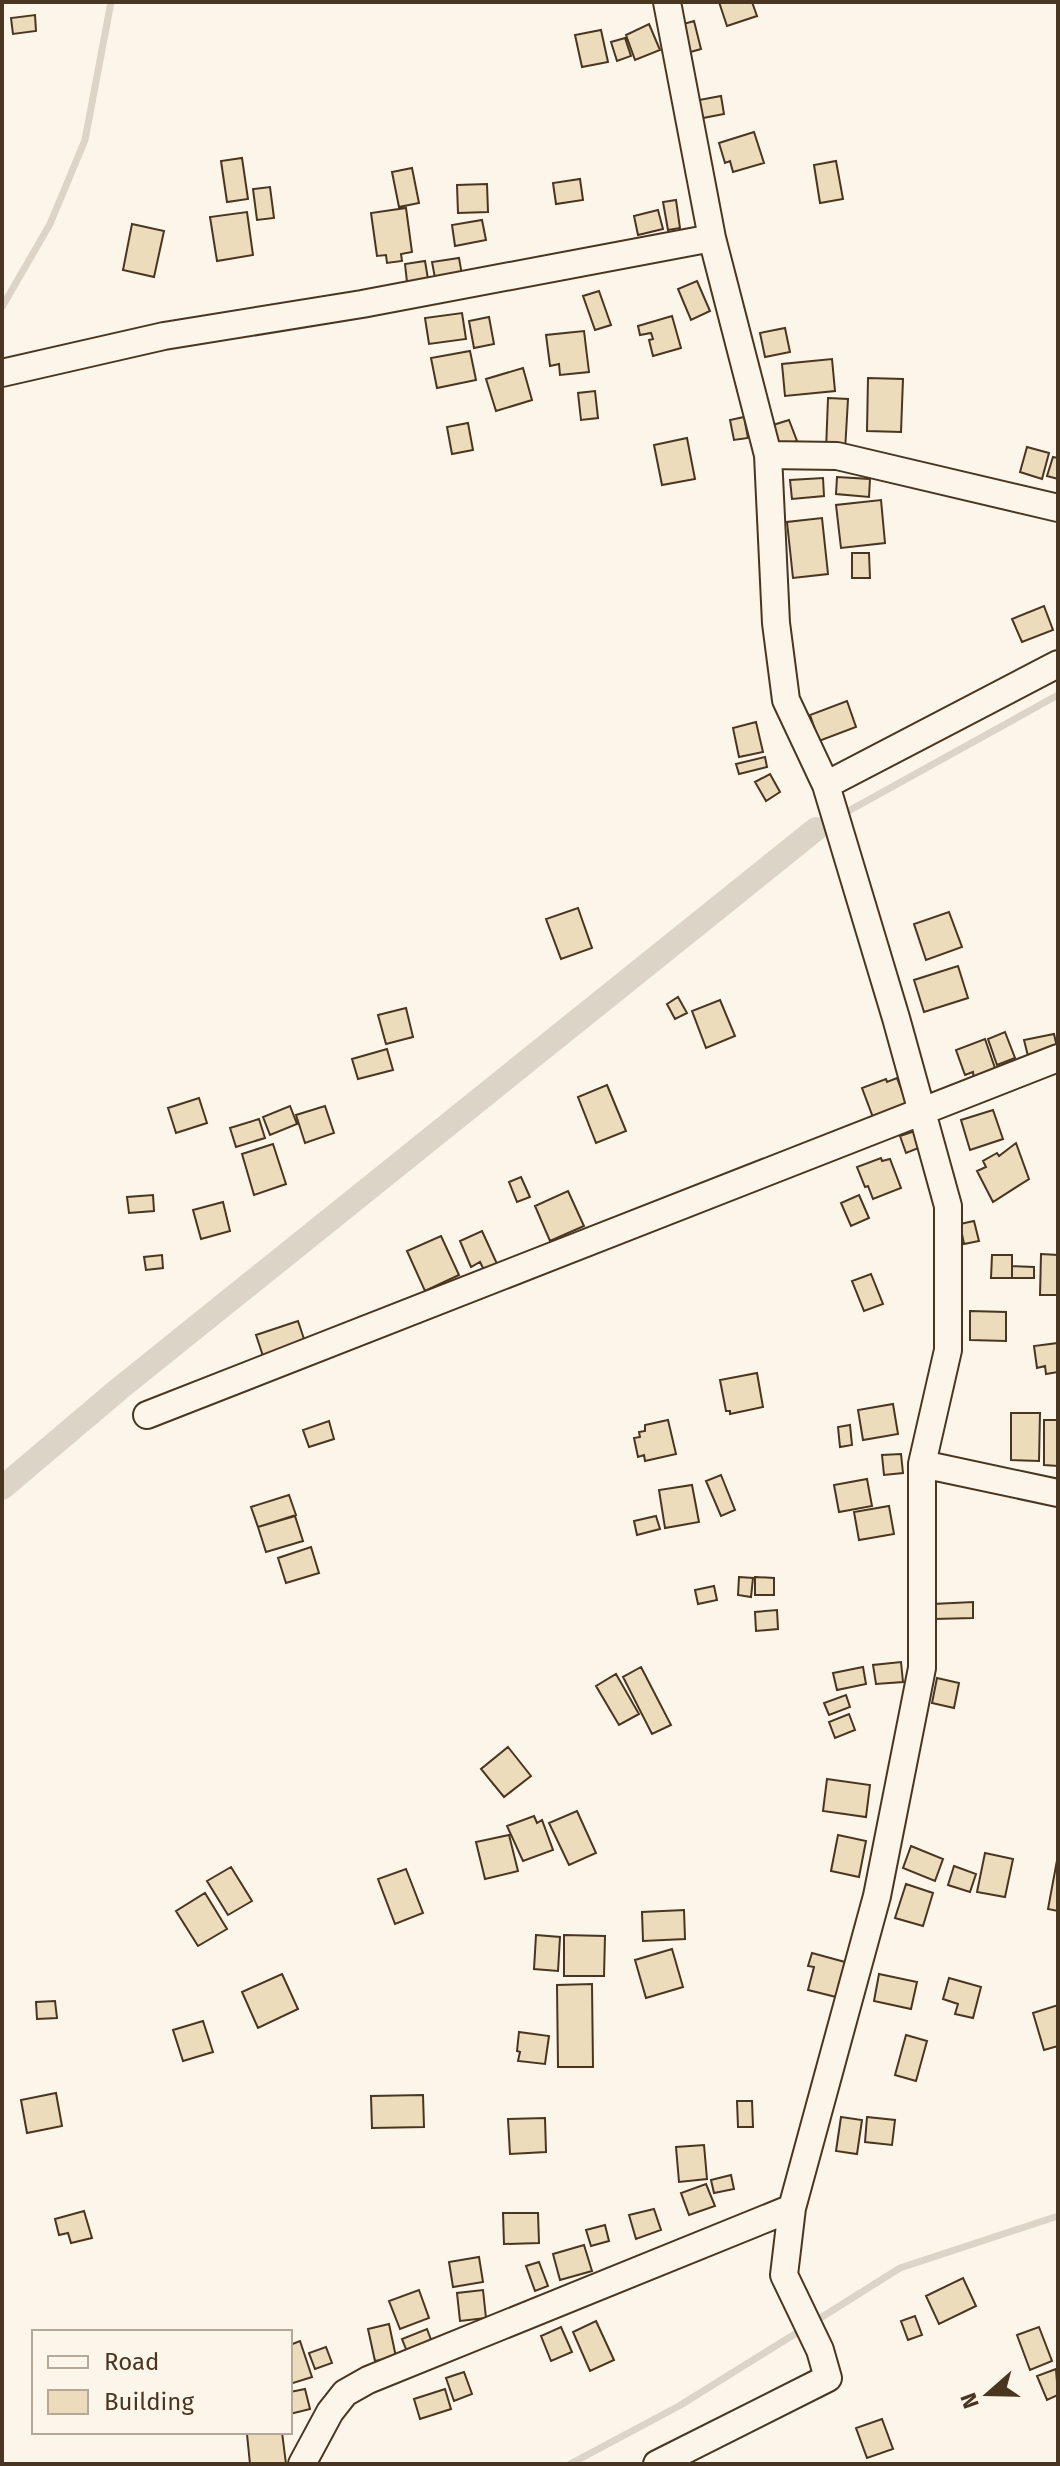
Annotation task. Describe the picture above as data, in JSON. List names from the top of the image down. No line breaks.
{"legend":["Road","Building"],"north":"left"}
